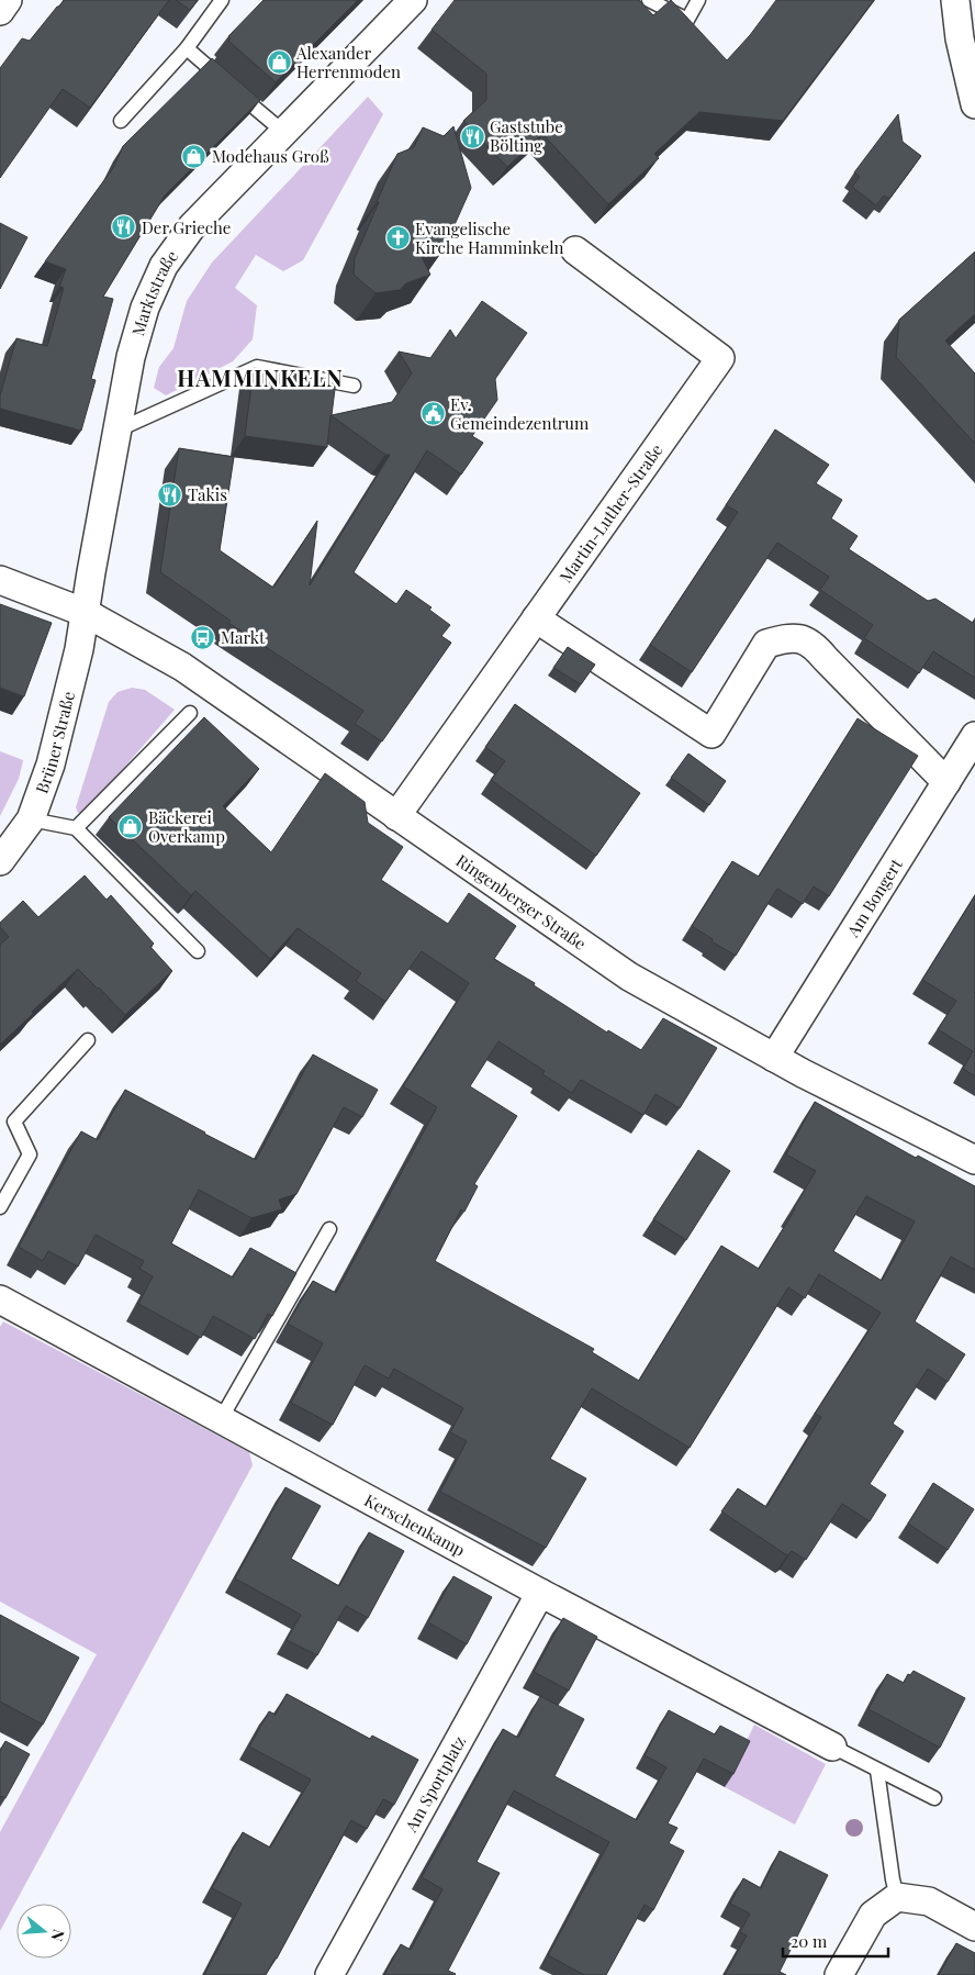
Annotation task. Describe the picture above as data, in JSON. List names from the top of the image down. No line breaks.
{"streets":{"street":["Marktstraße","Martin-Luther-Straße","Brüner Straße","Am Bongert","Ringenberger Straße","Kerschenkamp","Am Sportplatz"]},"crossings":[["Marktstraße","Brüner Straße"],["Marktstraße","Ringenberger Straße"],["Martin-Luther-Straße","Ringenberger Straße"],["Brüner Straße","Ringenberger Straße"],["Am Bongert","Ringenberger Straße"],["Kerschenkamp","Am Sportplatz"]],"districts":["HAMMINKELN"],"places":{"shop":["Alexander Herrenmoden","Modehaus Groß","Bäckerei Overkamp"],"restaurant":["Gaststube Bölting","Der Grieche","Takis"],"church":["Evangelische Kirche Hamminkeln"],"public building":["Ev. Gemeindezentrum"],"bus stop":["Markt"]},"scale_bar":"20 m","north":"right"}
